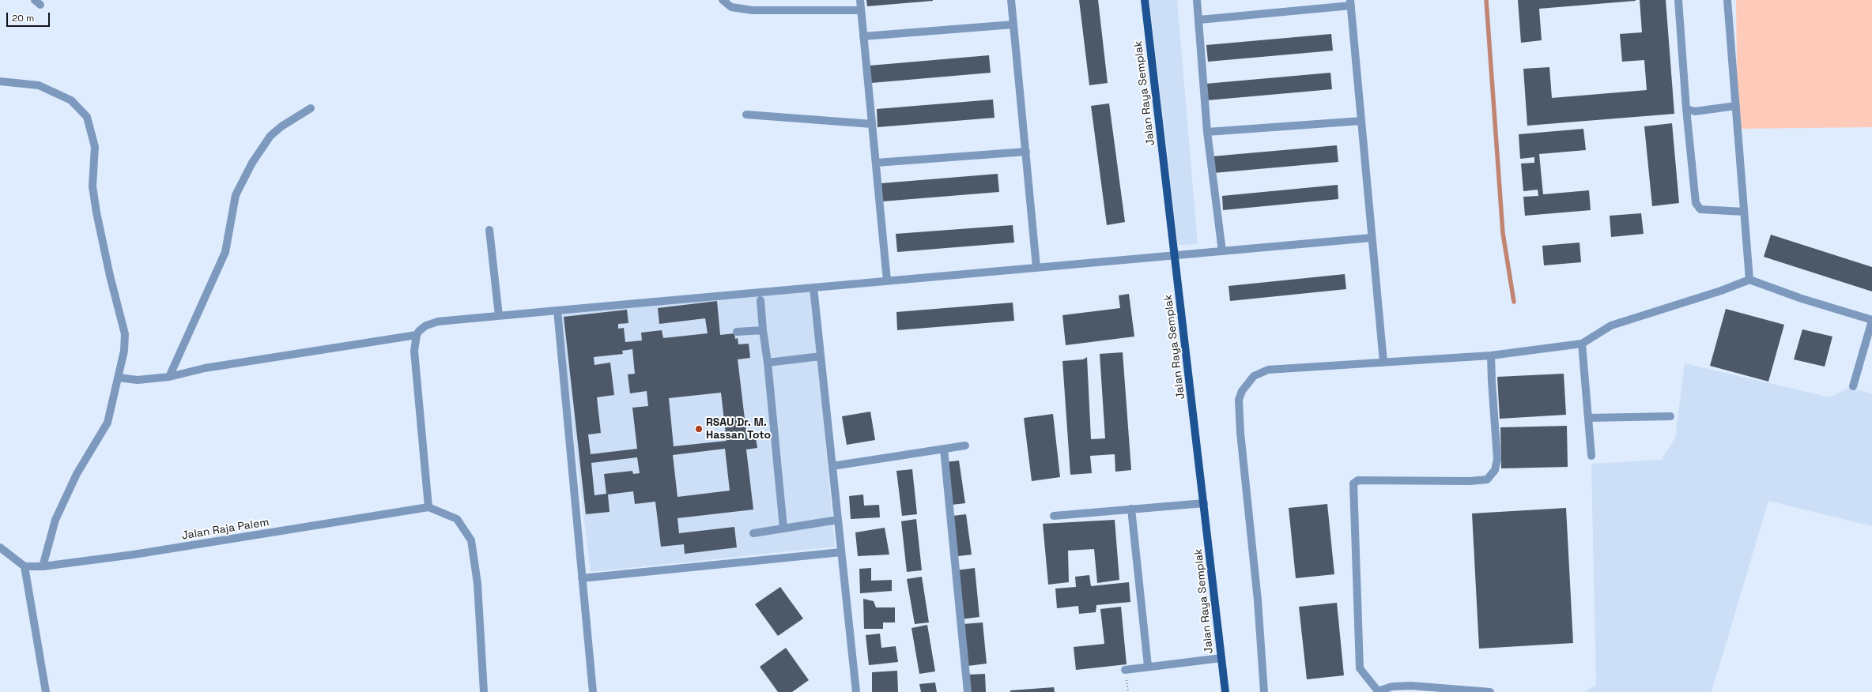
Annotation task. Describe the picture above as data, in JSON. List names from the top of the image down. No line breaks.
{"streets":{"main road":["Jalan Raya Semplak"],"street":["Jalan Raja Palem"]},"places":["RSAU Dr. M. Hassan Toto"],"scale_bar":"20 m"}
